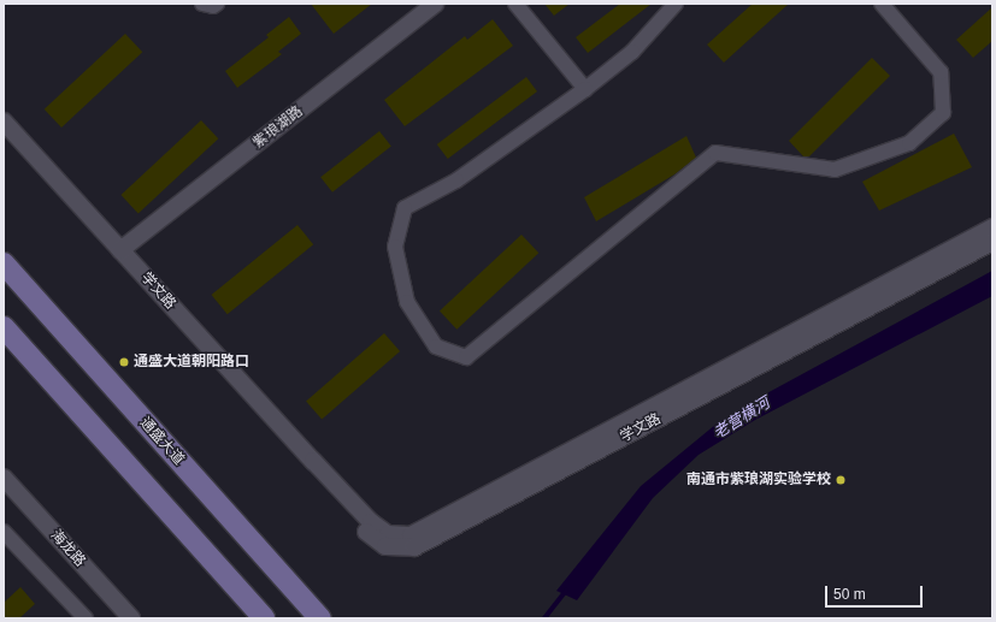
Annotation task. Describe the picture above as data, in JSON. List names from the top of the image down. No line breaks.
{"streets":{"main road":["通盛大道"],"street":["紫琅湖路","学文路","海龙路"]},"crossings":[["紫琅湖路","学文路"]],"water":["老营横河"],"places":["通盛大道朝阳路口","南通市紫琅湖实验学校"],"scale_bar":"50 m"}
